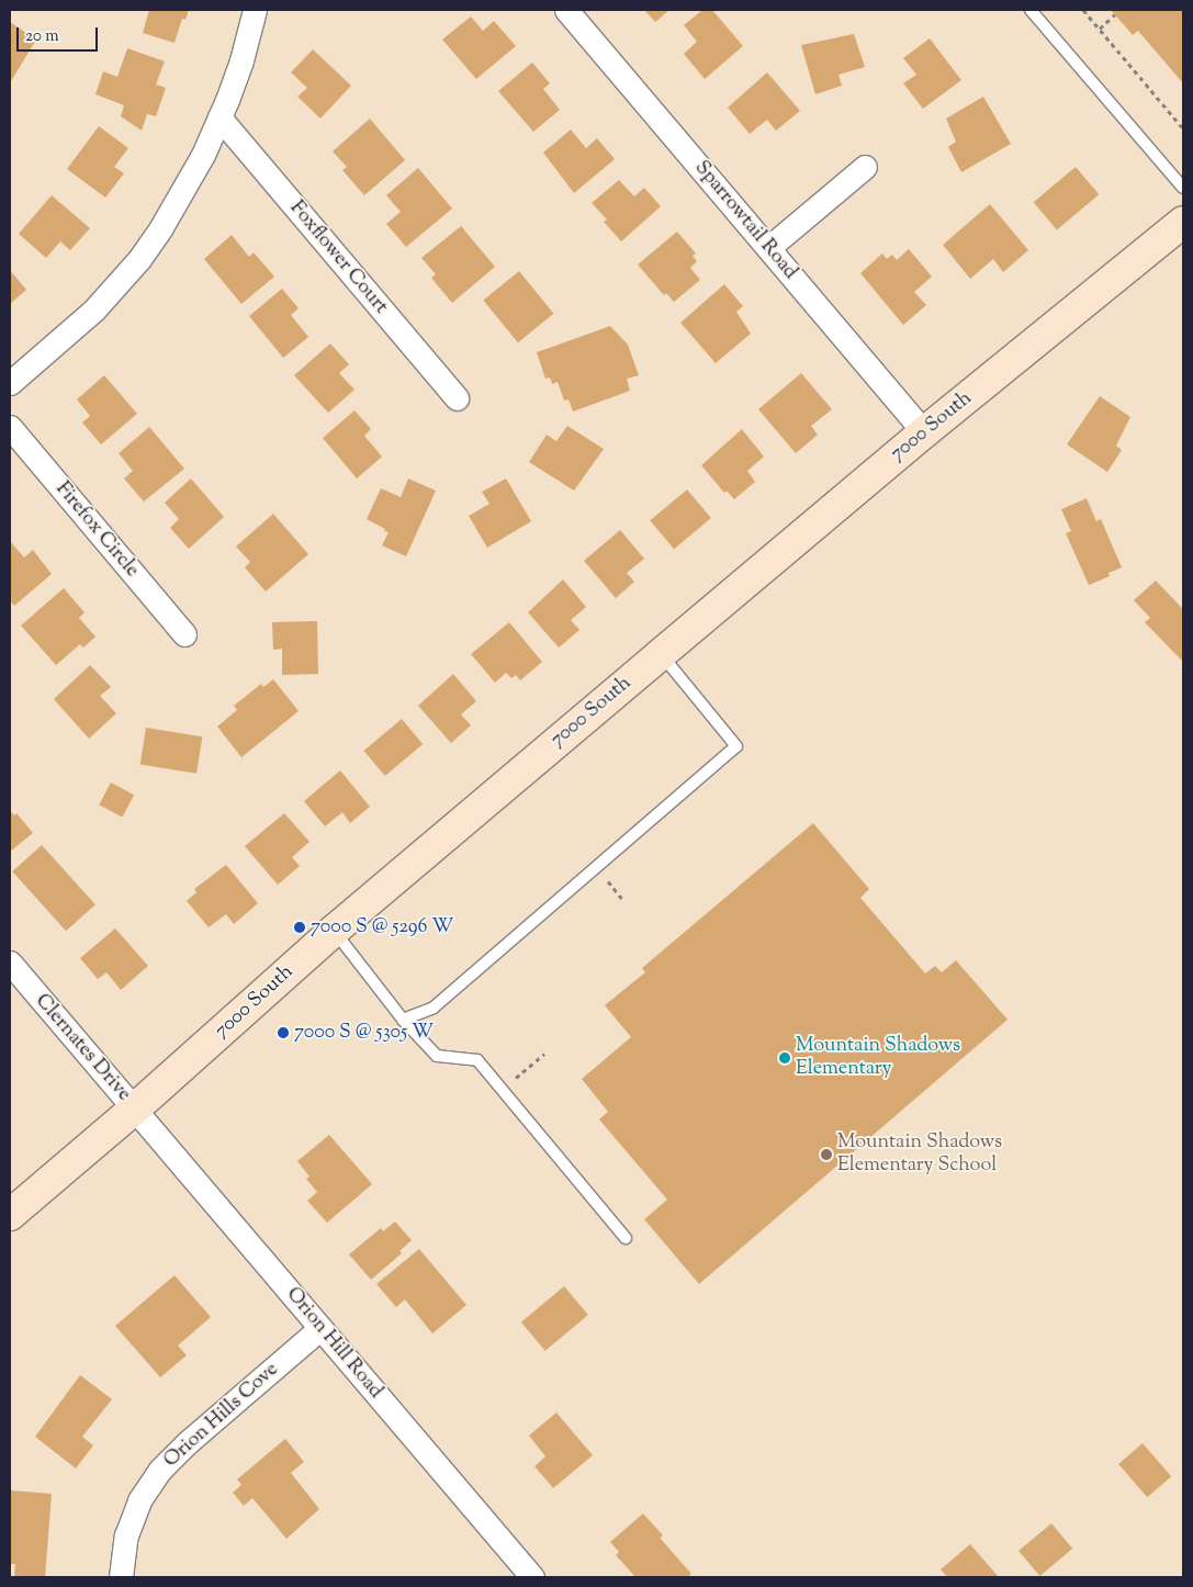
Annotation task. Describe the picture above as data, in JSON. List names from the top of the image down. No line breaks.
{"streets":{"street":["Sparrowtail Road","Foxflower Court","7000 South","Firefox Circle","Clernates Drive","Orion Hill Road","Orion Hills Cove"]},"crossings":[["Sparrowtail Road","7000 South"],["7000 South","Clernates Drive"],["7000 South","Orion Hill Road"],["Clernates Drive","Orion Hill Road"],["Orion Hill Road","Orion Hills Cove"]],"places":["7000 S @ 5296 W","7000 S @ 5305 W","Mountain Shadows Elementary","Mountain Shadows Elementary School"],"scale_bar":"20 m"}
